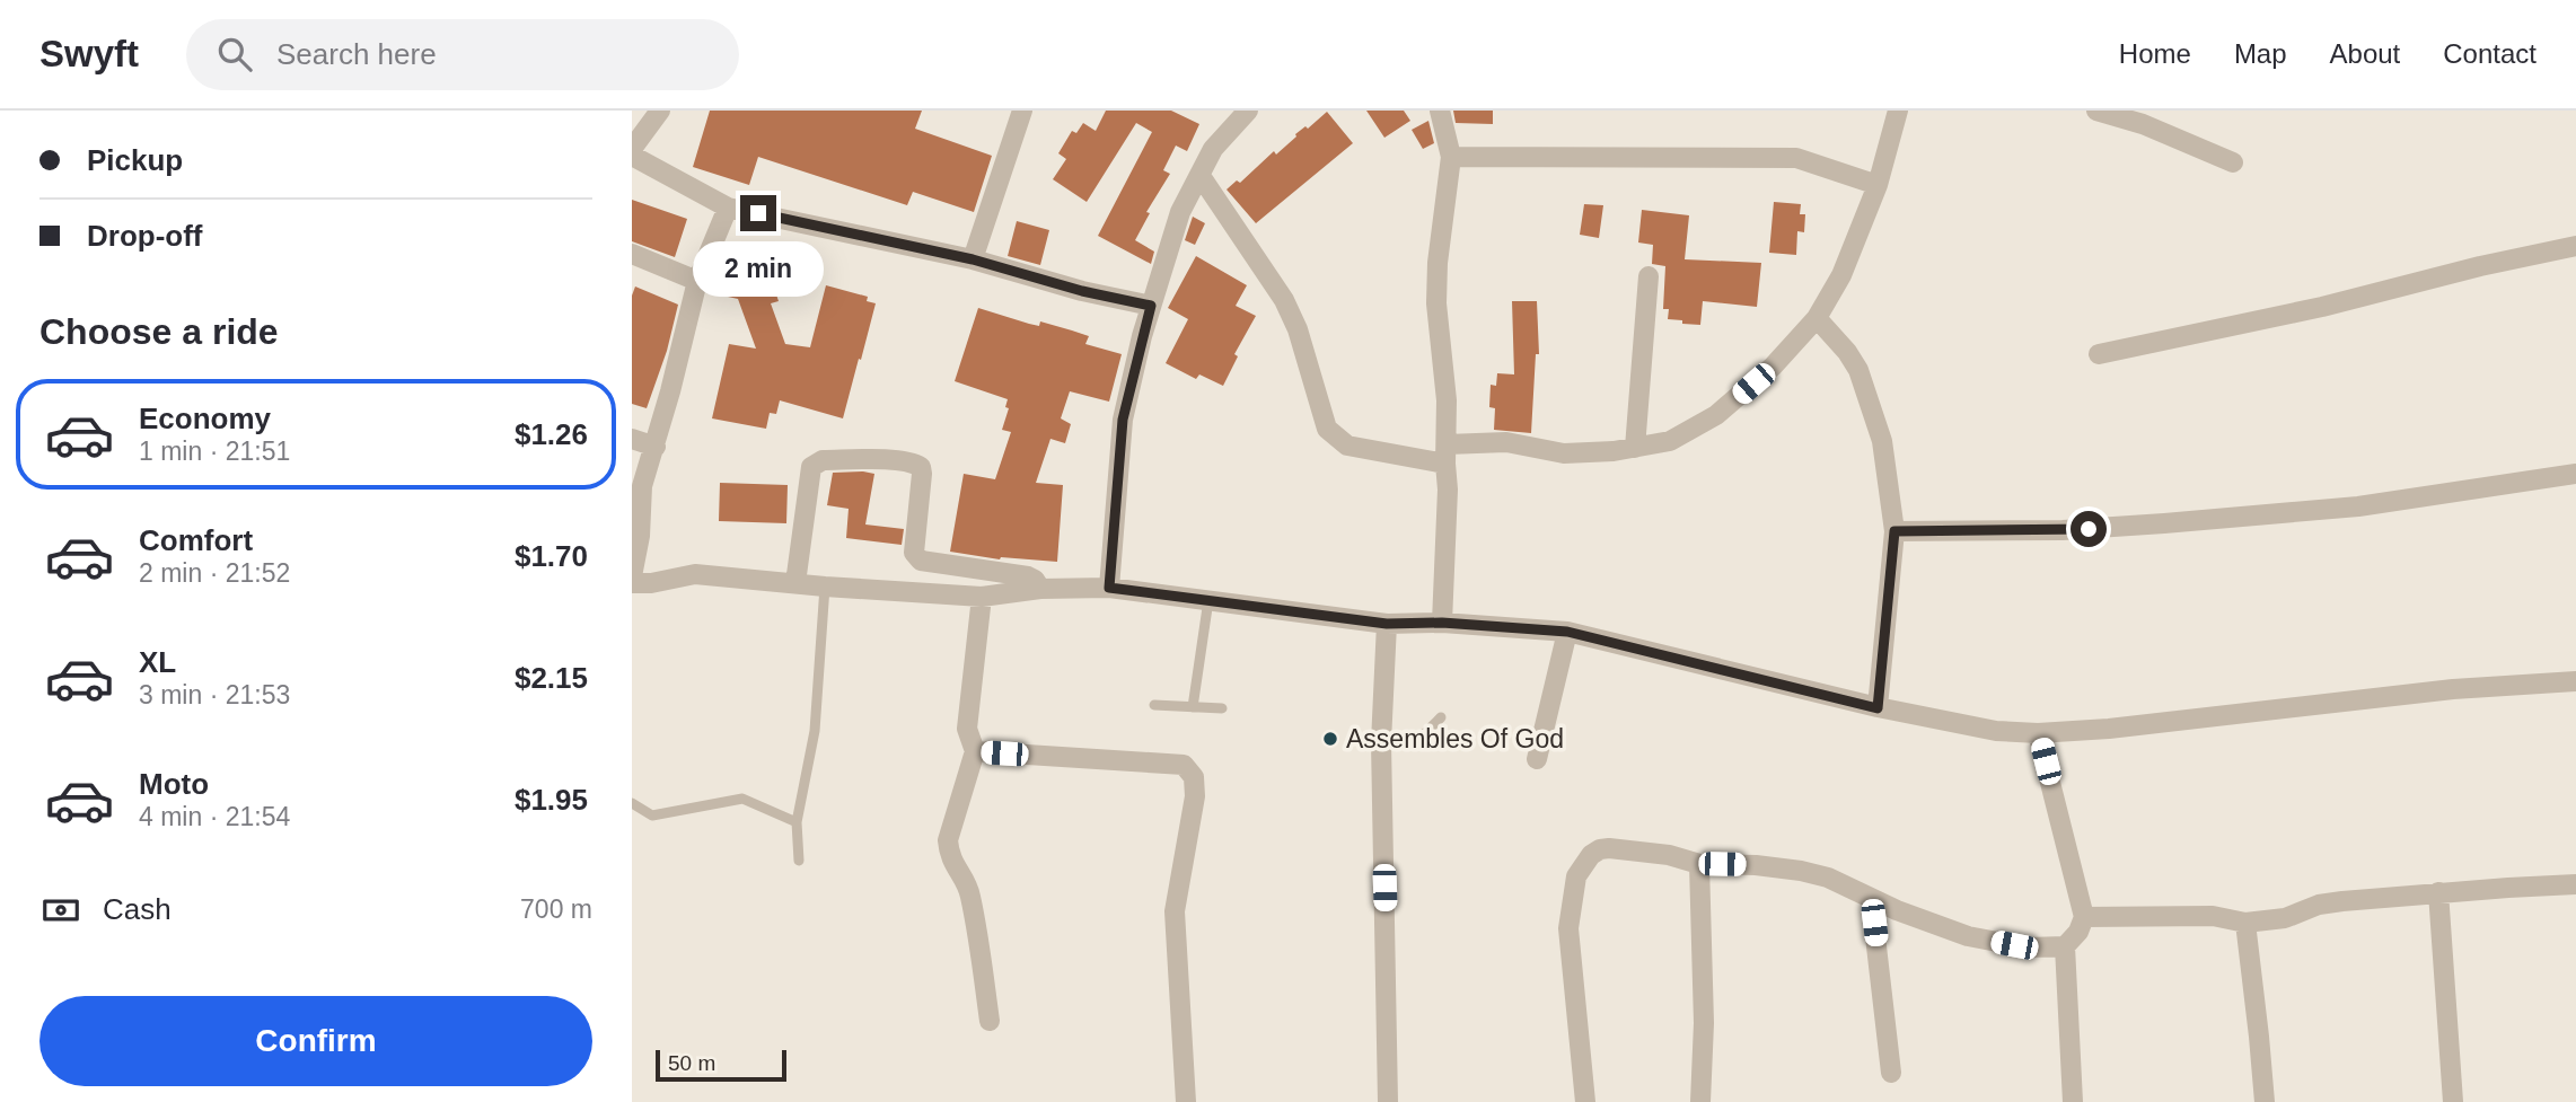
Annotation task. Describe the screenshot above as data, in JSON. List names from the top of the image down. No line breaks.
{"places":["Assembles Of God"],"scale_bar":"50 m","page":{"header":"Swyft","search":"Search here","nav":["Home","Map","About","Contact"],"banner":["Pickup","Drop-off"],"bubble":"2 min","heading":"Choose a ride","list":[{"name":"Economy","note":"1 min · 21:51","value":"$1.26"},{"name":"Comfort","note":"2 min · 21:52","value":"$1.70"},{"name":"XL","note":"3 min · 21:53","value":"$2.15"},{"name":"Moto","note":"4 min · 21:54","value":"$1.95"}],"pay":["Cash","700 m"],"buttons":"Confirm","scale":"50 m"}}
